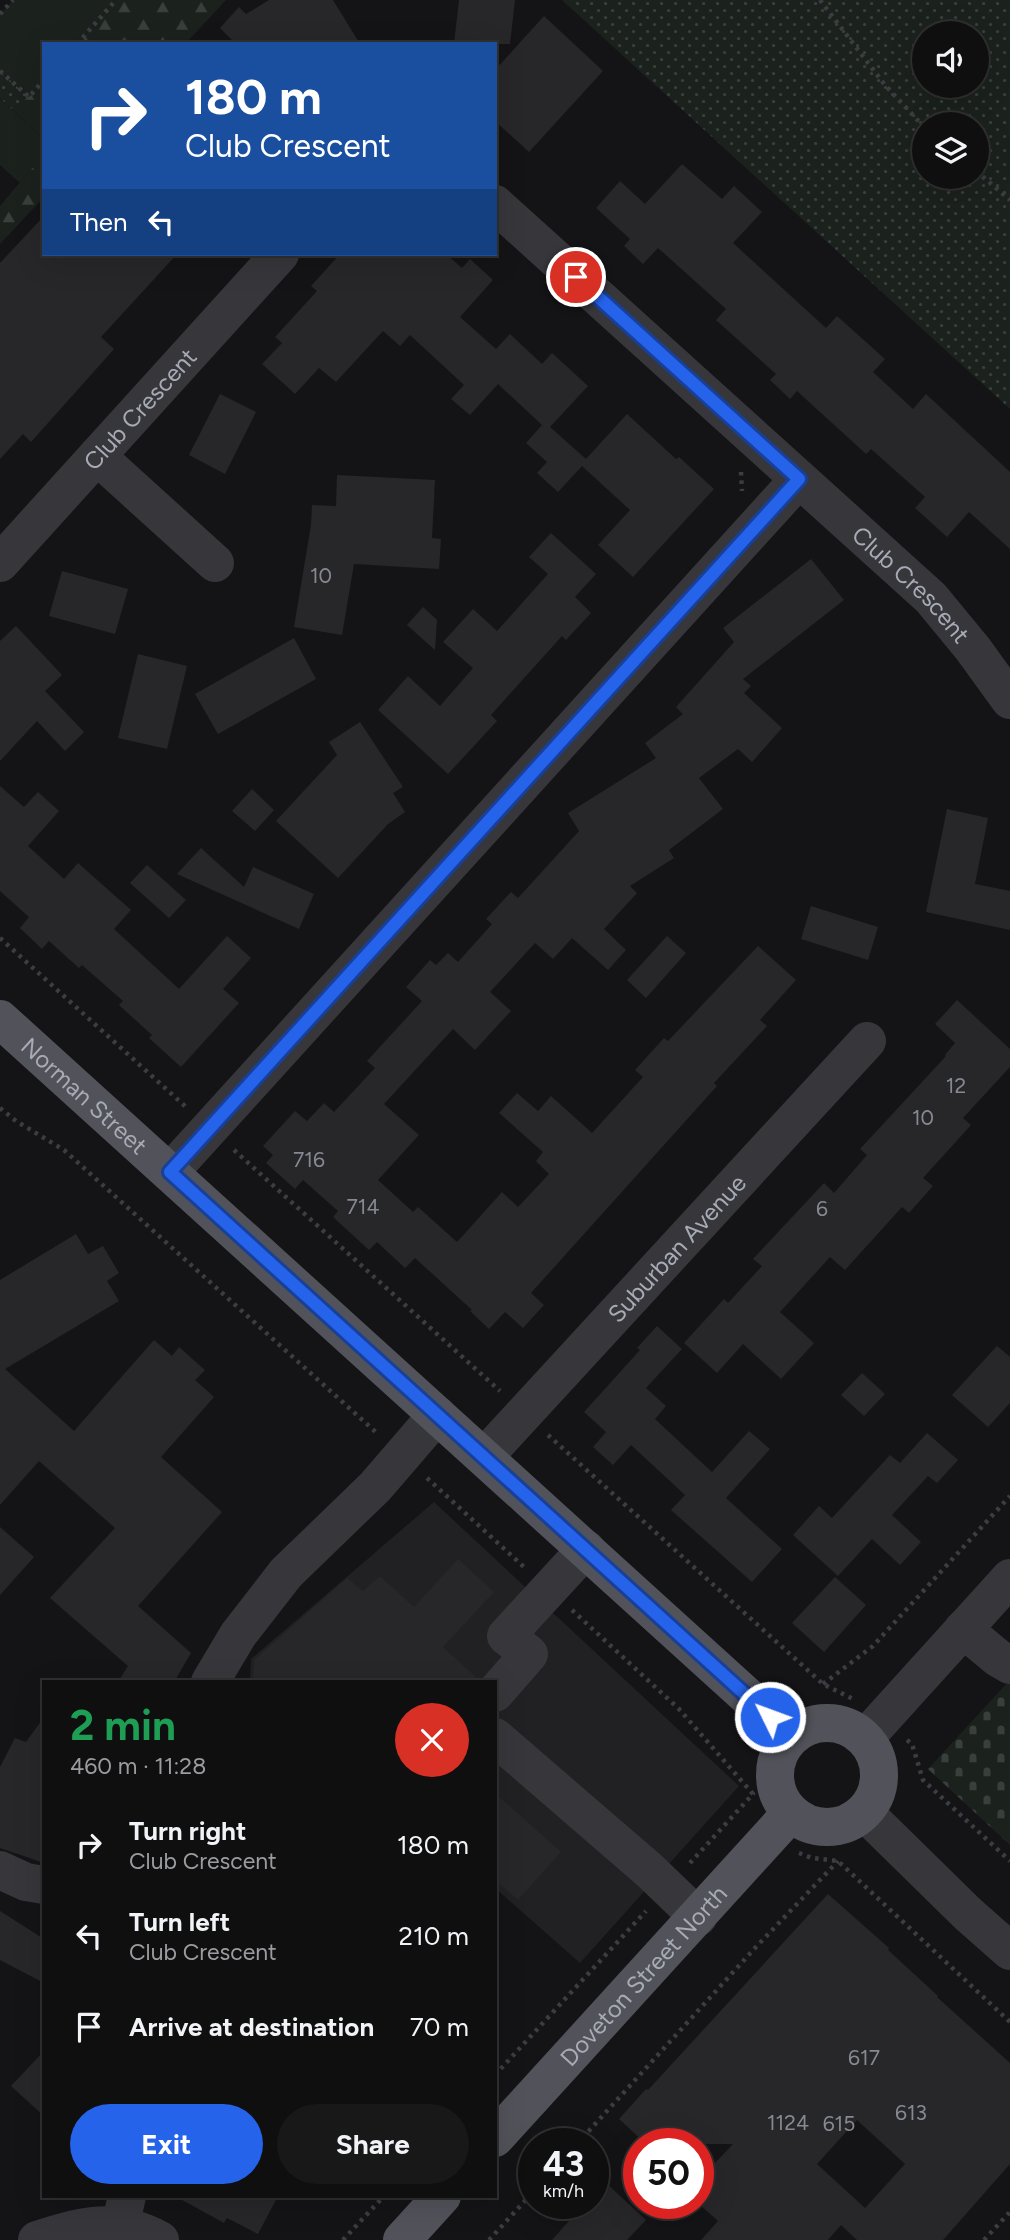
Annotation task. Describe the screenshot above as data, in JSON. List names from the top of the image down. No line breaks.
{"streets":{"main road":["Norman Street","Doveton Street North"],"street":["Club Crescent","Suburban Avenue"]},"crossings":[["Norman Street","Suburban Avenue"],["Norman Street","Doveton Street North"]],"house_numbers":["10","12","10","716","714","6","617","613","1124","615"],"page":{"turn":["180 m","Club Crescent"],"then":"Then","heading":["2 min","460 m · 11:28"],"list":[{"name":"Turn right","note":"Club Crescent","value":"180 m"},{"name":"Turn left","note":"Club Crescent","value":"210 m"},{"name":"Arrive at destination","value":"70 m"}],"buttons":["Exit","Share"],"speed":"43 km/h","limit":"50"}}
